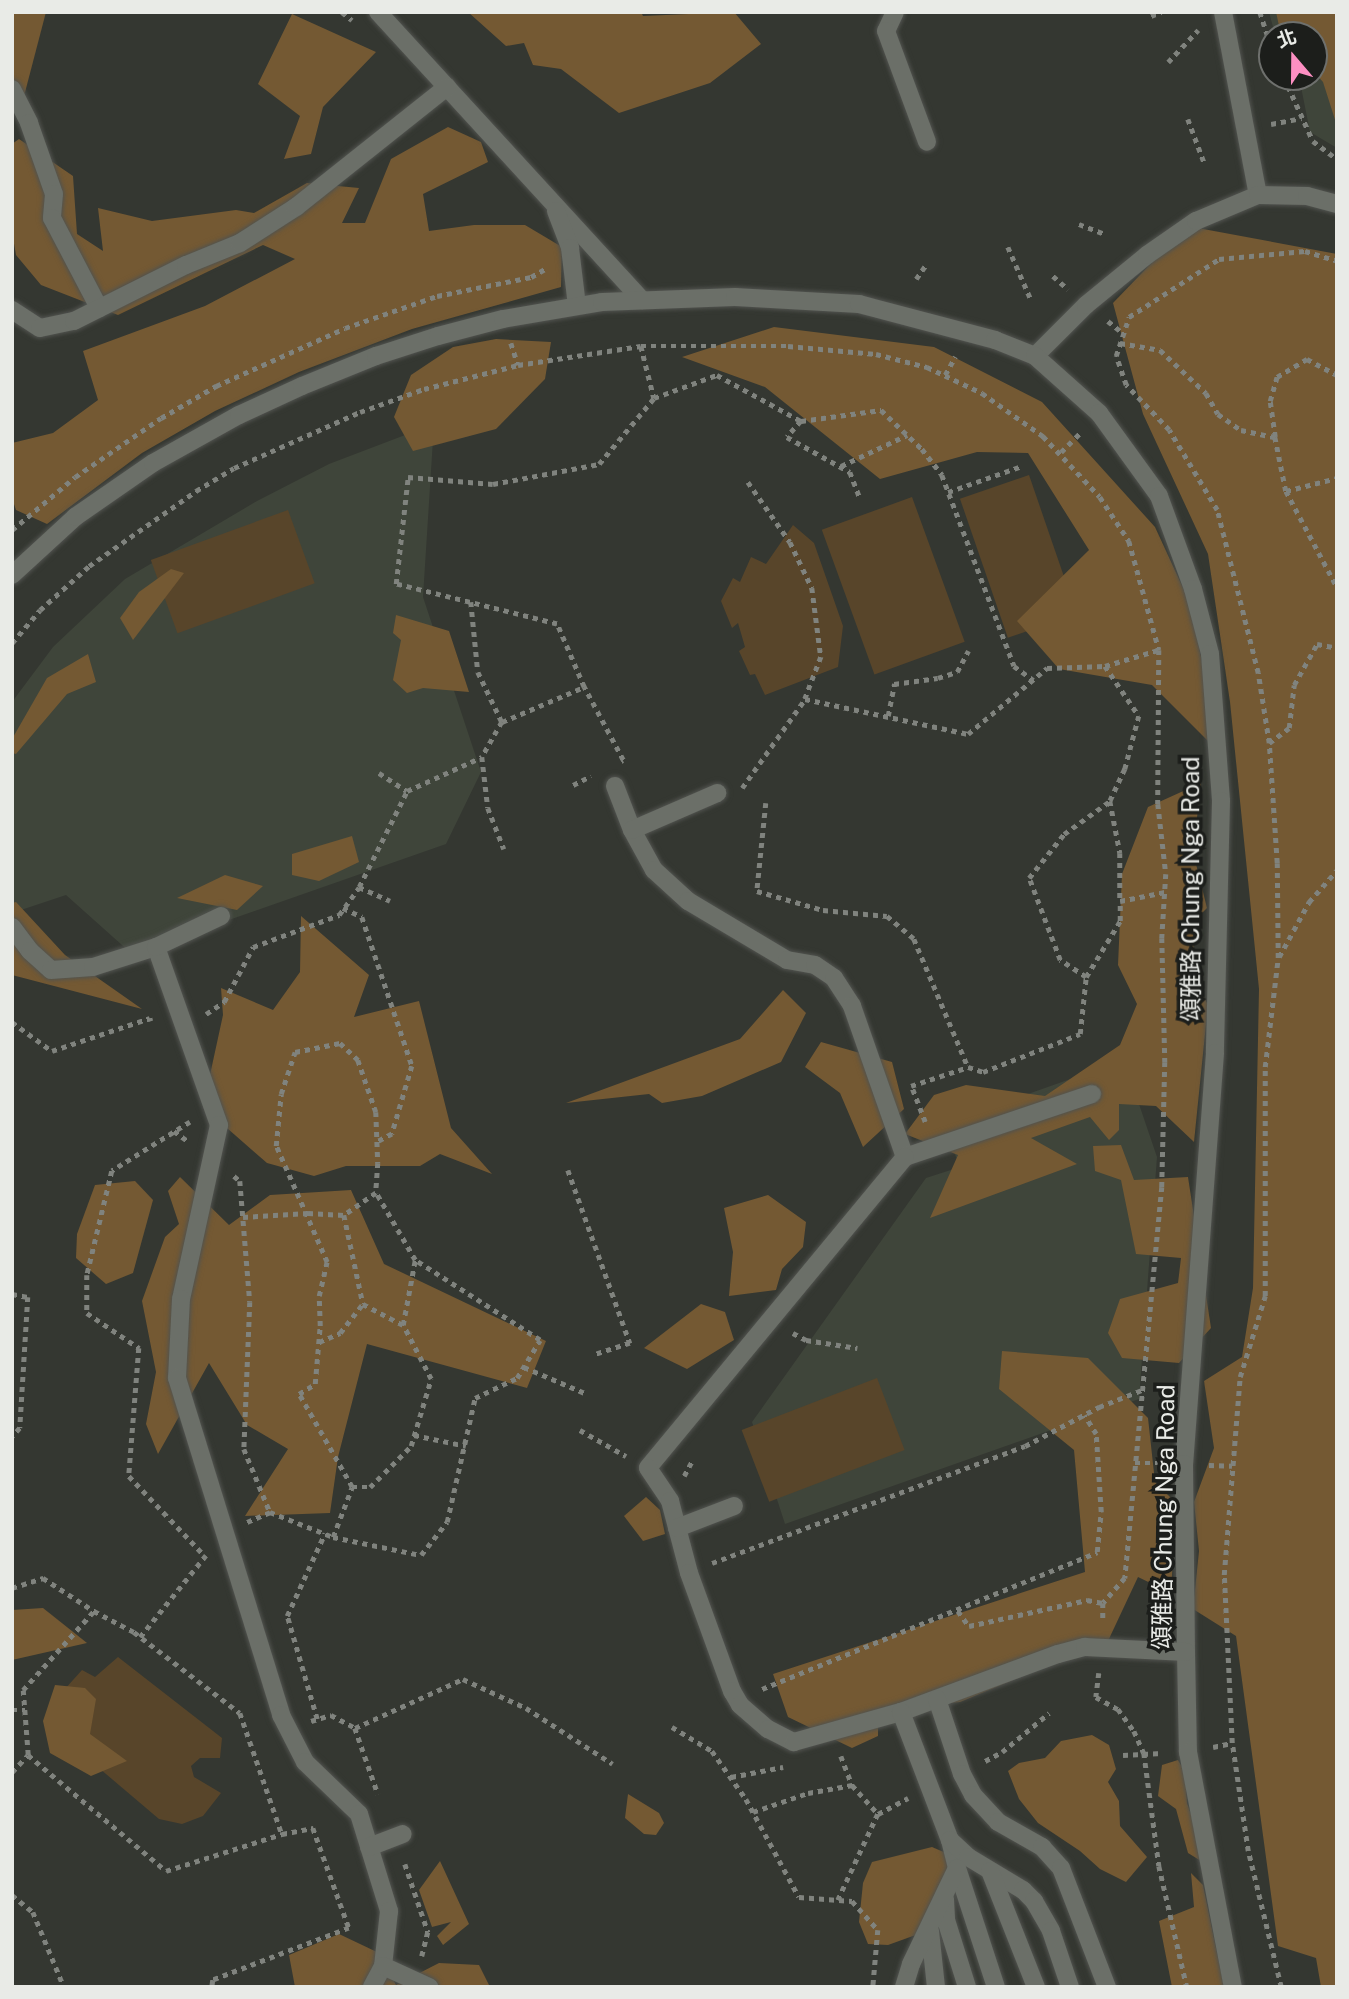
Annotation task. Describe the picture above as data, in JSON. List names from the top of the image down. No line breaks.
{"streets":{"street":["頌雅路 Chung Nga Road"]},"north":"top"}
